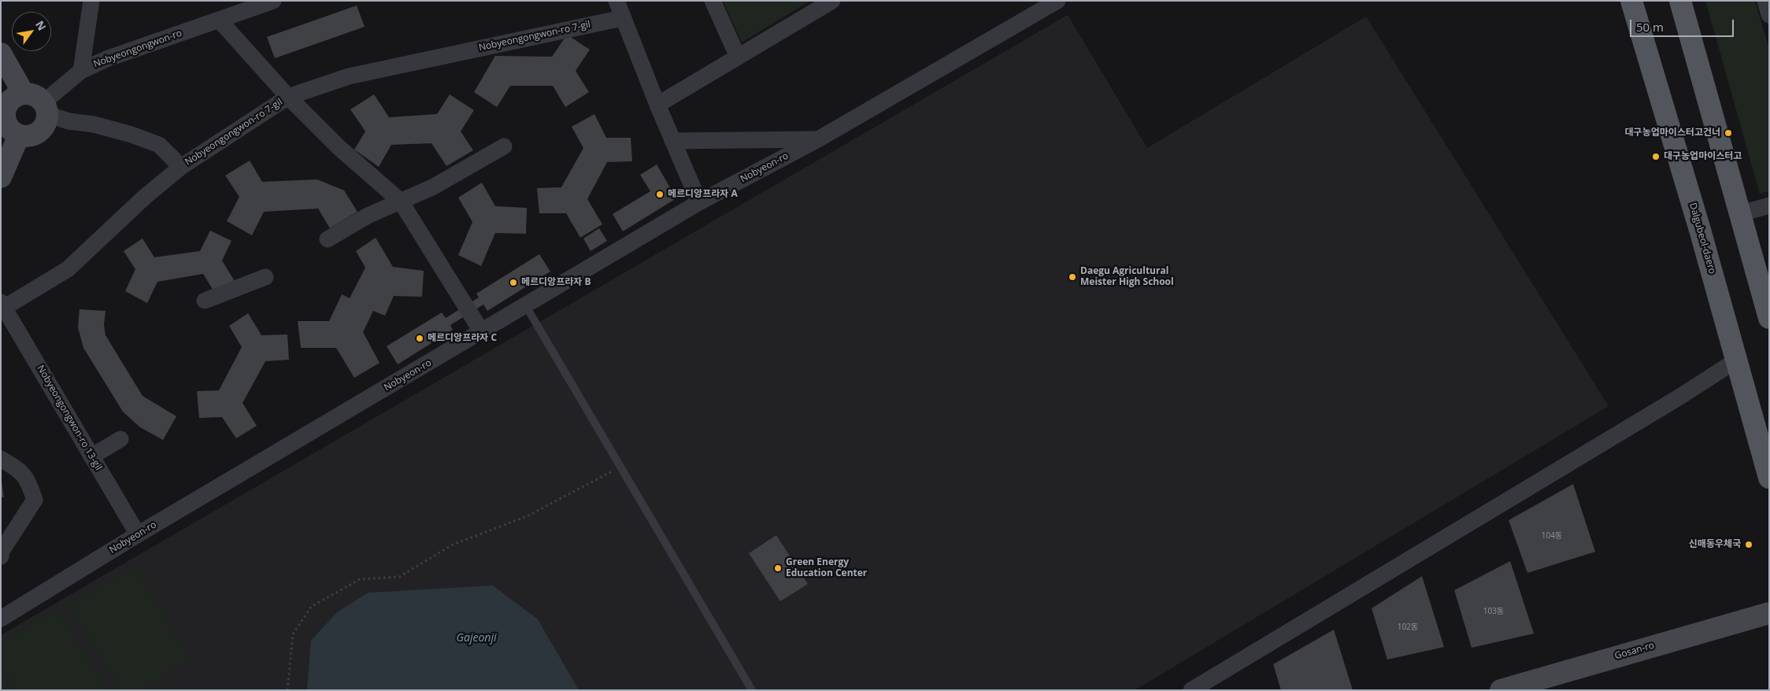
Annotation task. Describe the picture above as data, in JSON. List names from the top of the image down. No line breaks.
{"streets":{"main road":["Dalgubeol-daero","Gosan-ro"],"street":["Nobyeongongwon-ro 7-gil","Nobyeongongwon-ro","Nobyeon-ro","Nobyeongongwon-ro 13-gil"]},"crossings":[["Nobyeongongwon-ro 7-gil","Nobyeongongwon-ro 13-gil"],["Nobyeon-ro","Nobyeongongwon-ro 13-gil"]],"water":["Gajeonji"],"places":["대구농업마이스터고건너","대구농업마이스터고","메르디앙프라자 A","Daegu Agricultural Meister High School","메르디앙프라자 B","메르디앙프라자 C","신매동우체국","Green Energy Education Center"],"house_numbers":["104동","103동","102동"],"scale_bar":"50 m","north":"top right"}
